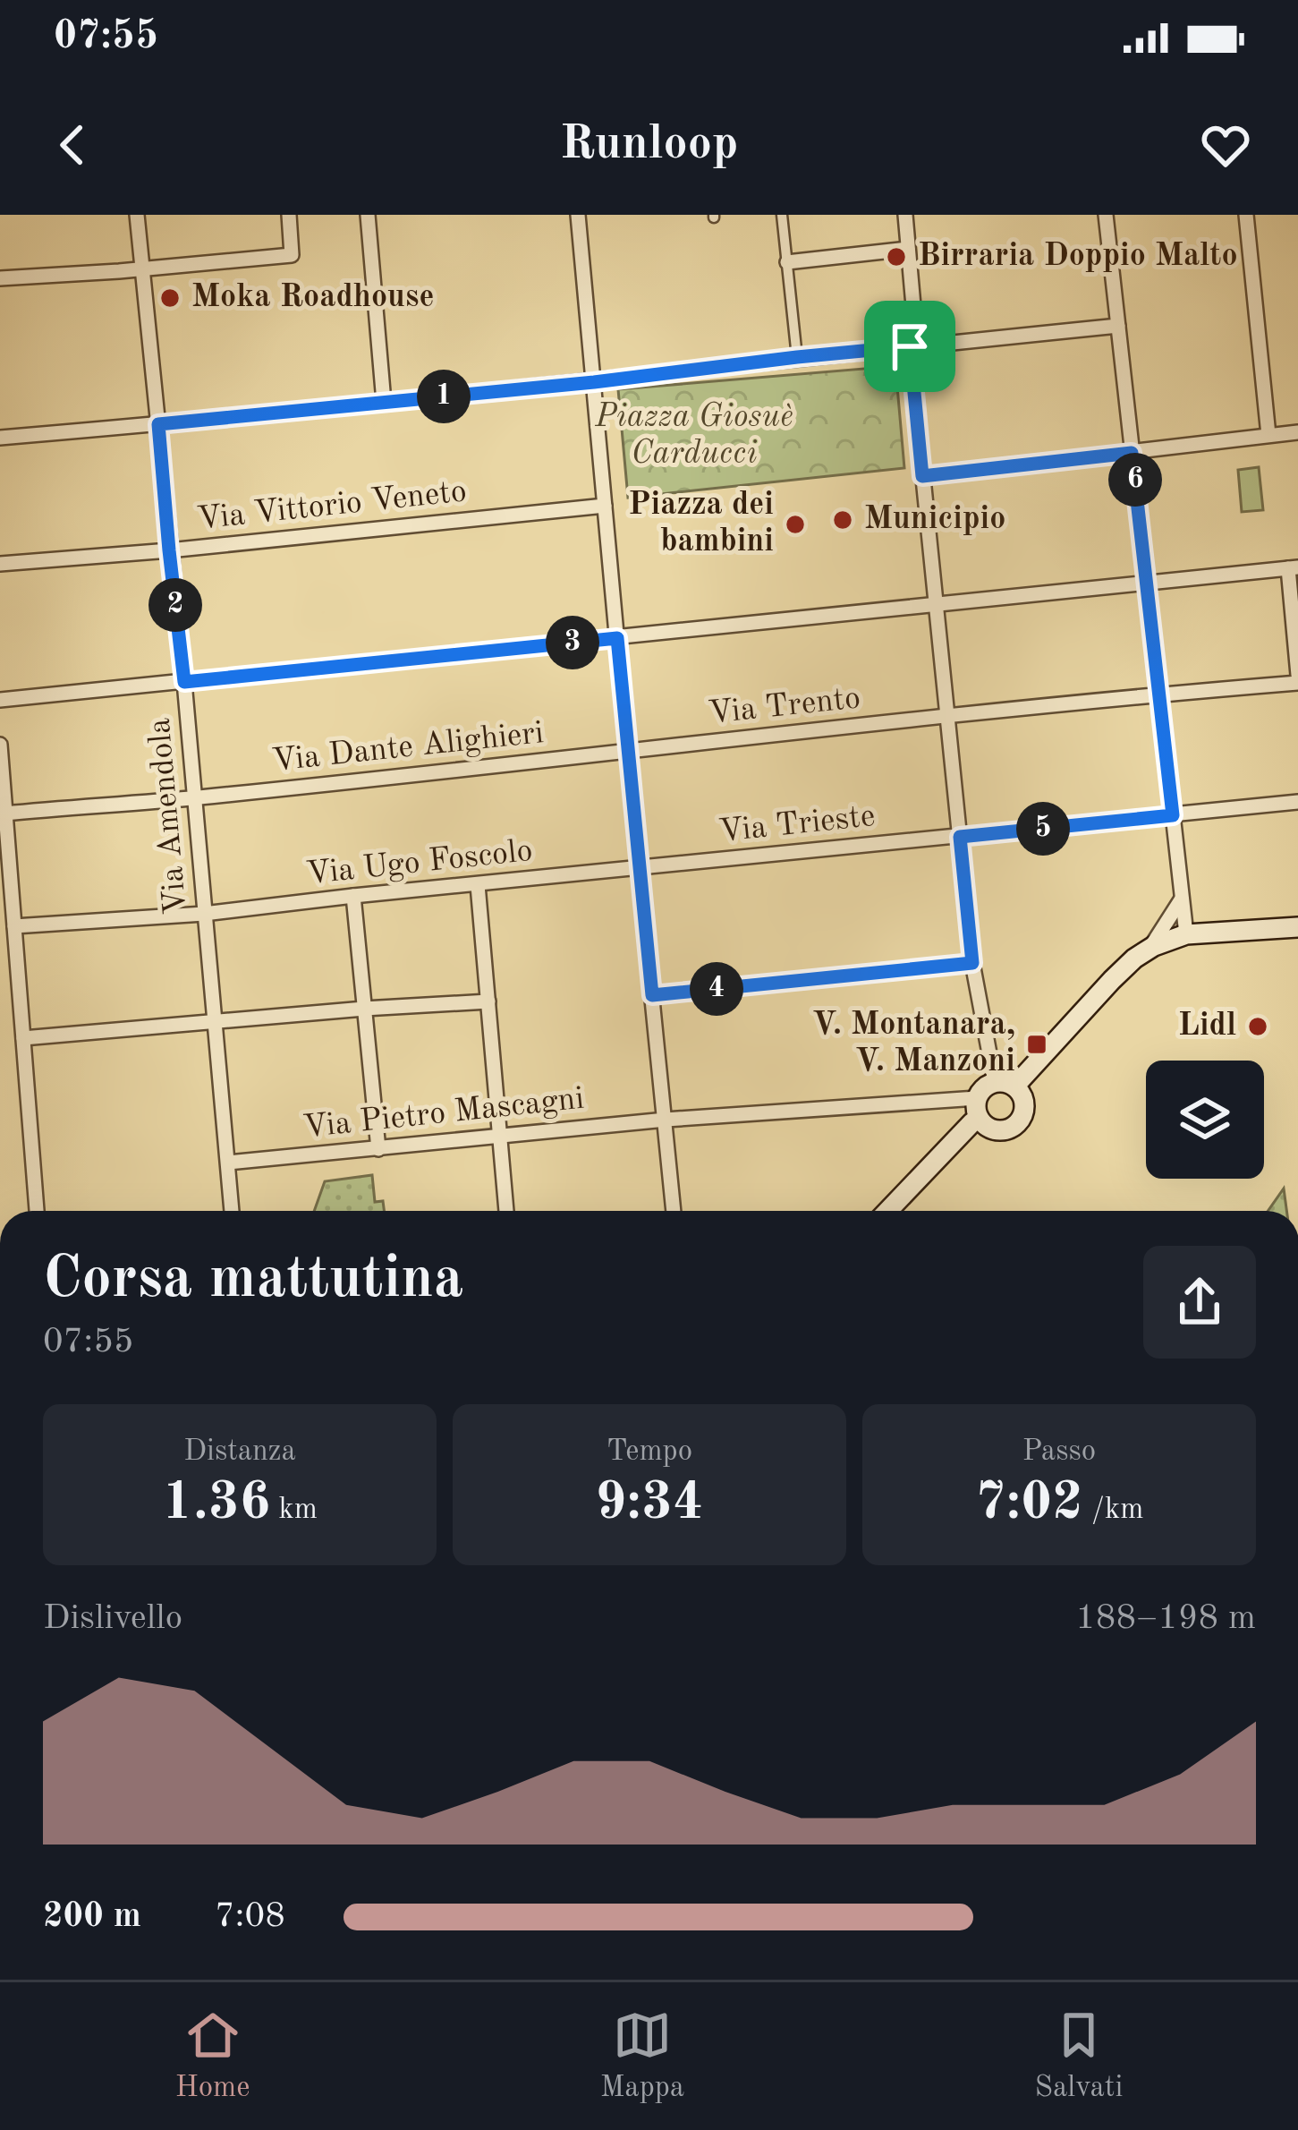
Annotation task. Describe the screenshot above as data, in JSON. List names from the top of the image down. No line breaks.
{"streets":{"street":["Via Vittorio Veneto","Via Trento","Via Dante Alighieri","Via Amendola","Via Trieste","Via Ugo Foscolo","Via Pietro Mascagni"]},"crossings":[["Via Vittorio Veneto","Via Amendola"],["Via Trento","Via Dante Alighieri"],["Via Dante Alighieri","Via Amendola"],["Via Amendola","Via Ugo Foscolo"],["Via Amendola","Via Pietro Mascagni"],["Via Trieste","Via Ugo Foscolo"]],"parks":["Piazza Giosuè Carducci"],"places":{"other":["Birraria Doppio Malto","Moka Roadhouse","Municipio","Piazza dei bambini","Lidl"],"transit":["V. Montanara, V. Manzoni"]},"page":{"status":"07:55","header":"Runloop","pins":["1","6","2","3","5","4"],"heading":["Corsa mattutina","07:55"],"stats":[["Distanza","1.36 km"],["Tempo","9:34"],["Passo","7:02 /km"]],"chart":["Dislivello","188–198 m"],"list":[{"name":"200 m","note":"7:08"}],"tabs":["Home","Mappa","Salvati"]}}
